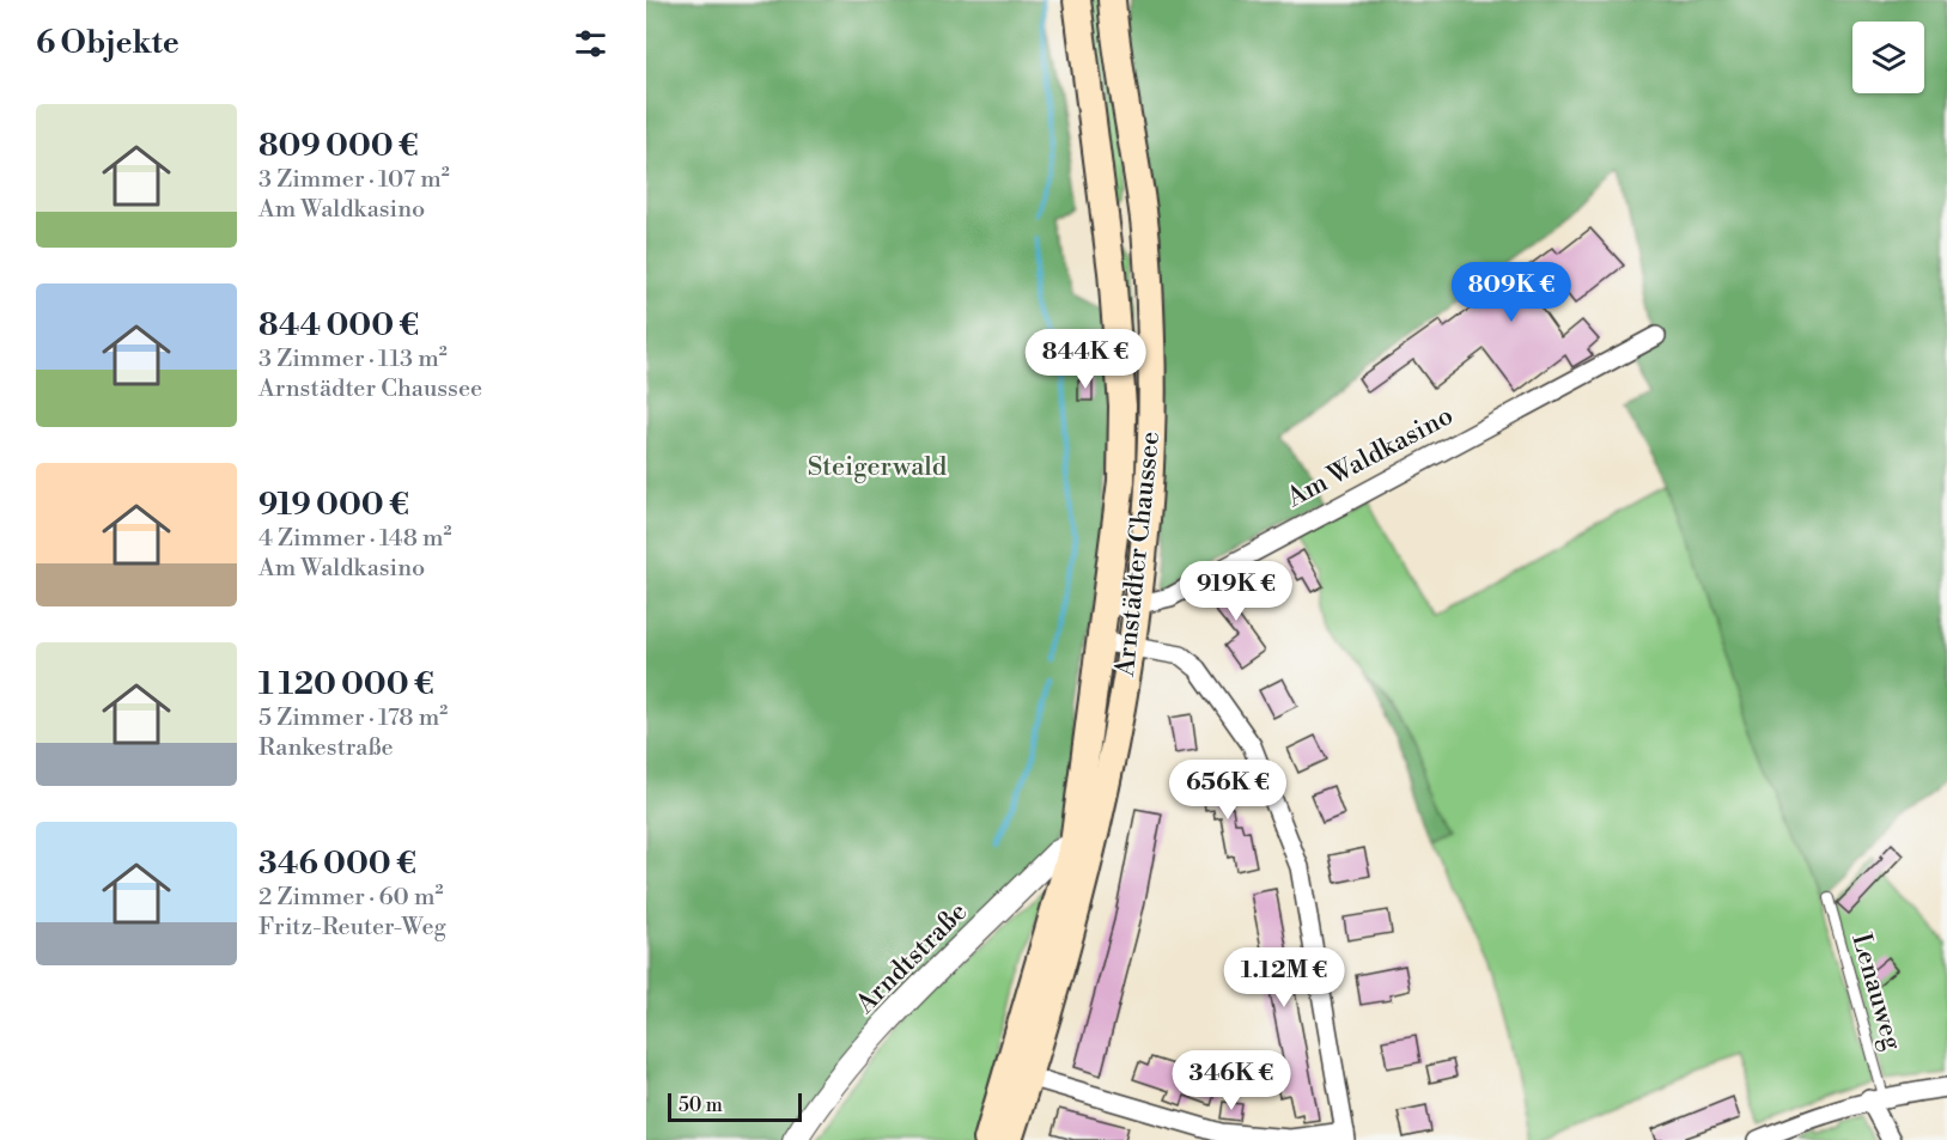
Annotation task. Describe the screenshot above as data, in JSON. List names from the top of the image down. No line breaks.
{"streets":{"main road":["Arnstädter Chaussee"],"street":["Am Waldkasino","Arndtstraße"],"lane":["Lenauweg"]},"crossings":[["Am Waldkasino","Arnstädter Chaussee"],["Arnstädter Chaussee","Arndtstraße"]],"parks":["Steigerwald"],"scale_bar":"50 m","page":{"heading":"6 Objekte","list":[{"name":"809 000 €","note":"3 Zimmer · 107 m² · Am Waldkasino"},{"name":"844 000 €","note":"3 Zimmer · 113 m² · Arnstädter Chaussee"},{"name":"919 000 €","note":"4 Zimmer · 148 m² · Am Waldkasino"},{"name":"1 120 000 €","note":"5 Zimmer · 178 m² · Rankestraße"},{"name":"346 000 €","note":"2 Zimmer · 60 m² · Fritz-Reuter-Weg"}],"price":["809K €","844K €","919K €","656K €","1.12M €","346K €"],"scale":"50 m"}}
